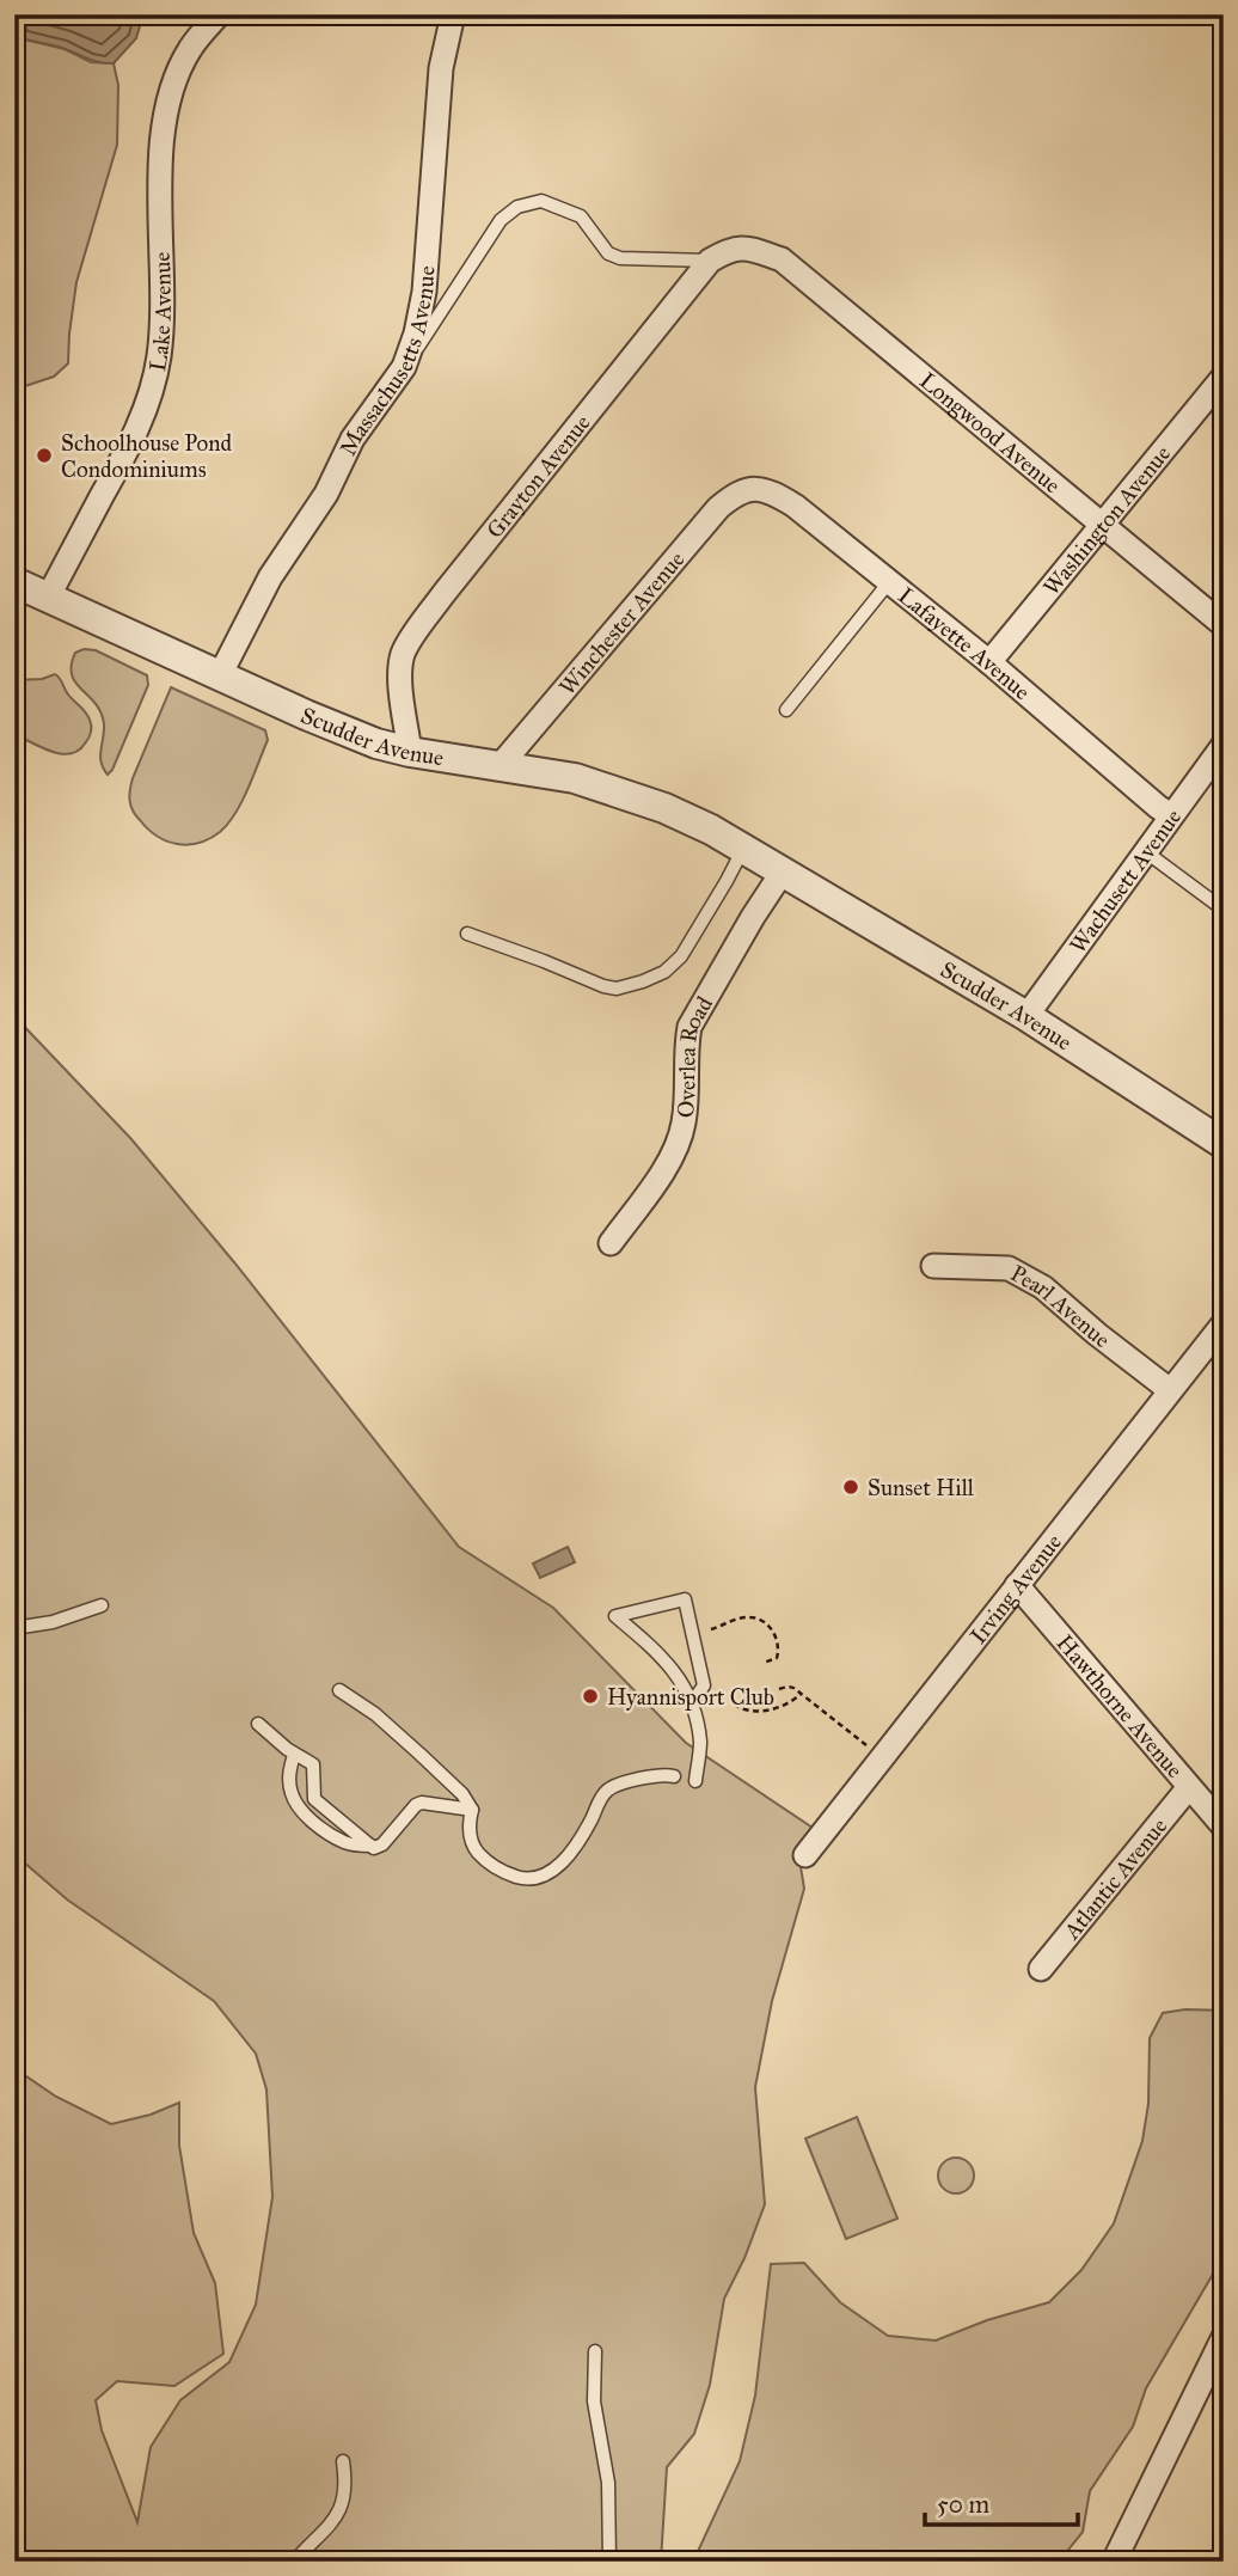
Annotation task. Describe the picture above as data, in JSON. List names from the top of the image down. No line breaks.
{"streets":{"street":["Lake Avenue","Massachusetts Avenue","Longwood Avenue","Grayton Avenue","Washington Avenue","Winchester Avenue","Lafayette Avenue","Scudder Avenue","Wachusett Avenue","Overlea Road","Pearl Avenue","Irving Avenue","Hawthorne Avenue","Atlantic Avenue"]},"crossings":[["Lake Avenue","Scudder Avenue"],["Massachusetts Avenue","Scudder Avenue"],["Longwood Avenue","Grayton Avenue"],["Longwood Avenue","Washington Avenue"],["Grayton Avenue","Scudder Avenue"],["Washington Avenue","Lafayette Avenue"],["Winchester Avenue","Lafayette Avenue"],["Winchester Avenue","Scudder Avenue"],["Lafayette Avenue","Wachusett Avenue"],["Scudder Avenue","Wachusett Avenue"],["Scudder Avenue","Overlea Road"],["Pearl Avenue","Irving Avenue"],["Irving Avenue","Hawthorne Avenue"],["Hawthorne Avenue","Atlantic Avenue"]],"places":["Schoolhouse Pond Condominiums","Sunset Hill","Hyannisport Club"],"scale_bar":"50 m"}
